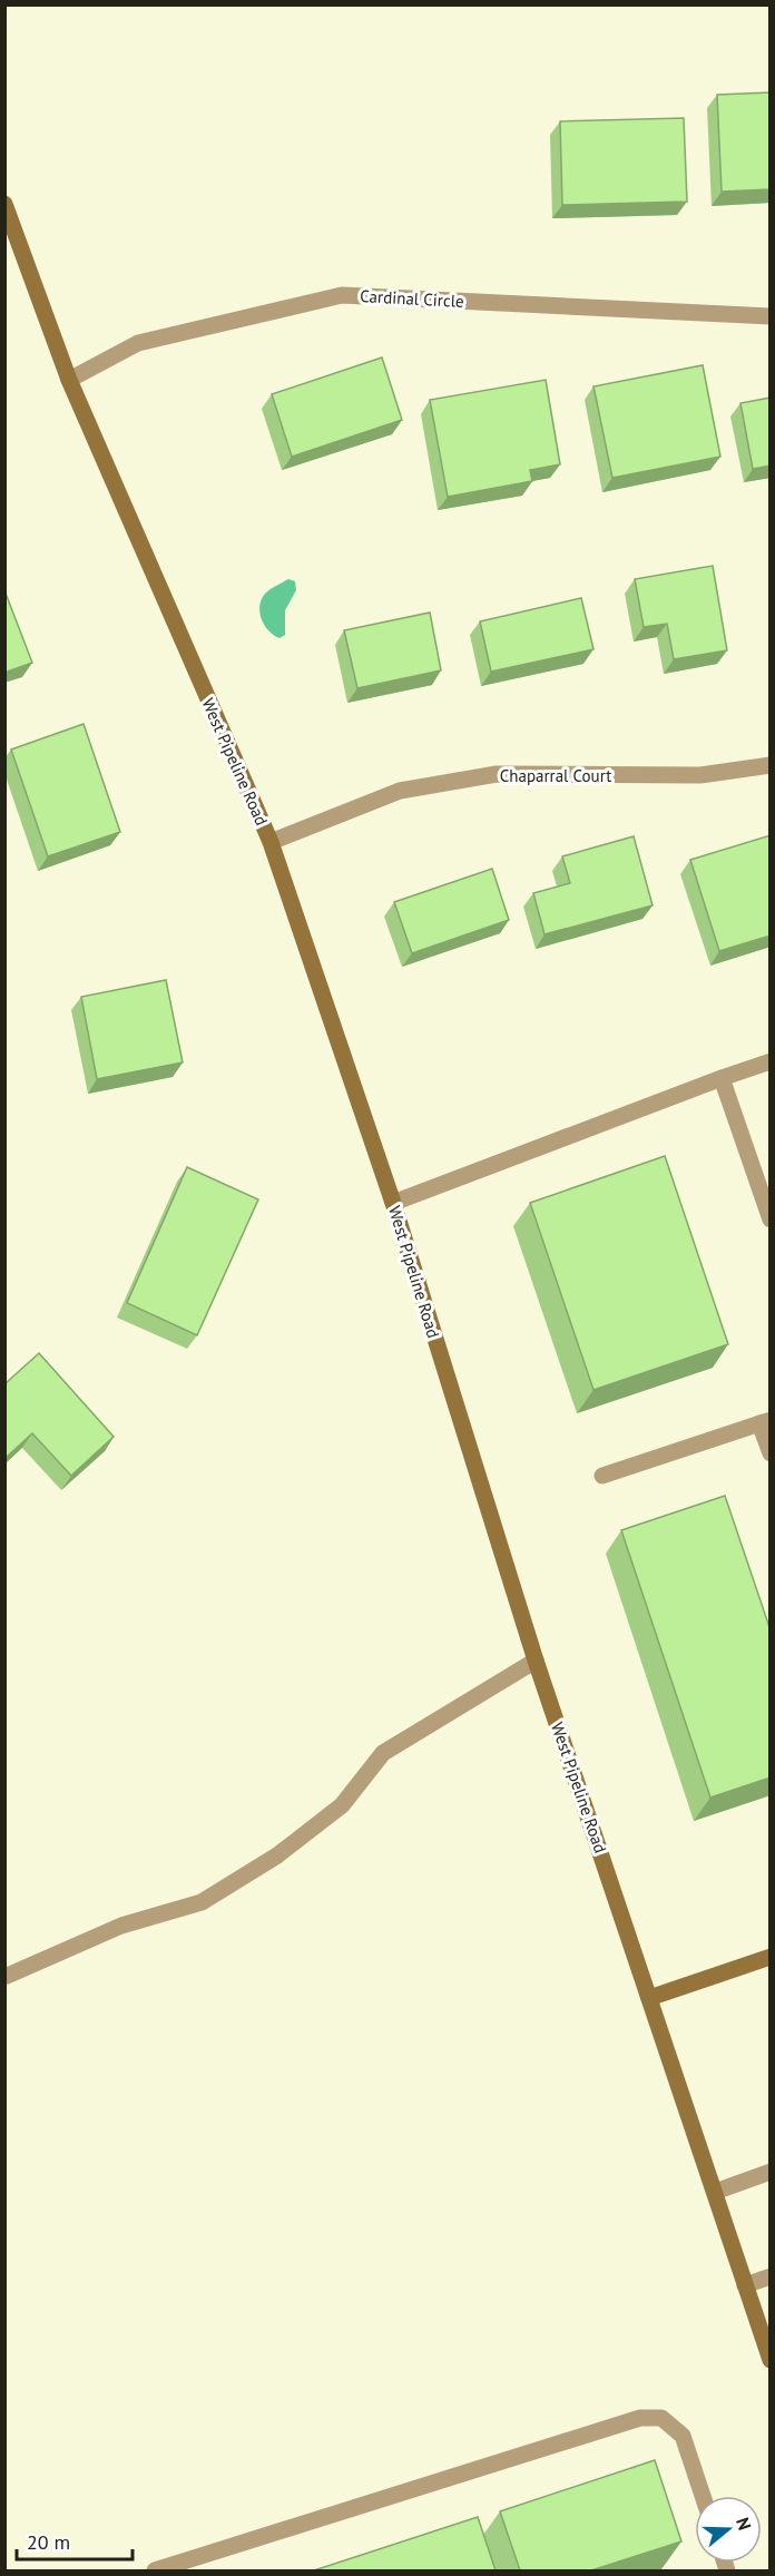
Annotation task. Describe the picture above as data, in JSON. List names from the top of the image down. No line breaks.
{"streets":{"main road":["West Pipeline Road"],"street":["Cardinal Circle","Chaparral Court"]},"crossings":[["Cardinal Circle","West Pipeline Road"],["West Pipeline Road","Chaparral Court"]],"scale_bar":"20 m","north":"right"}
